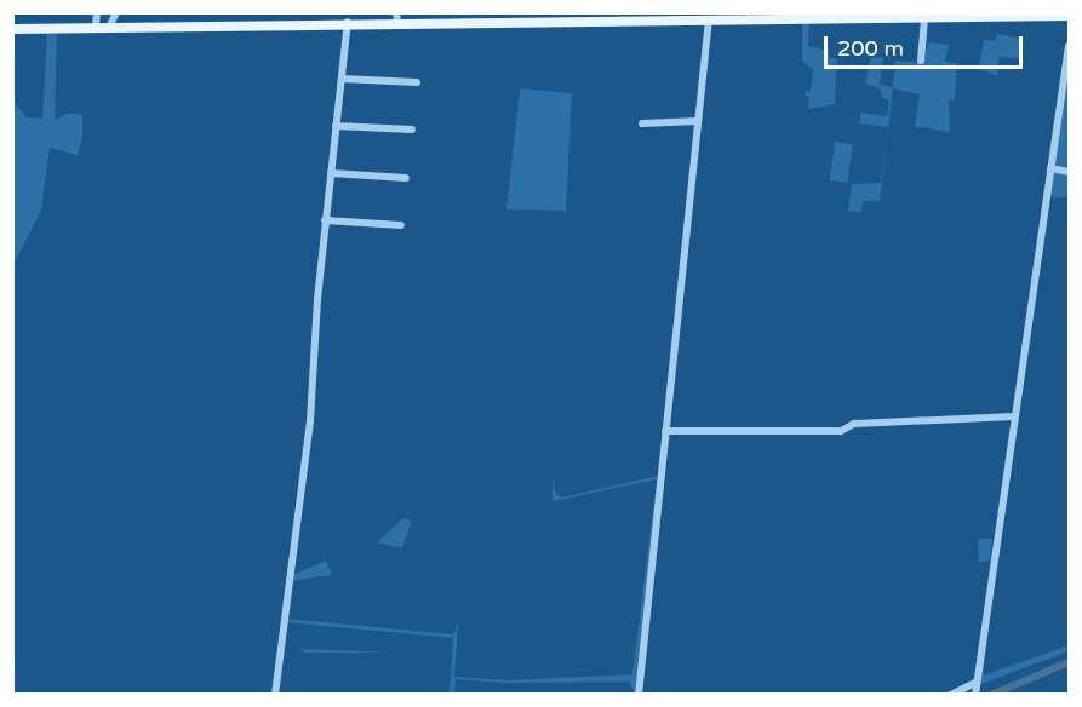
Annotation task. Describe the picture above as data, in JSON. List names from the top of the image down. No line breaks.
{"scale_bar":"200 m"}
